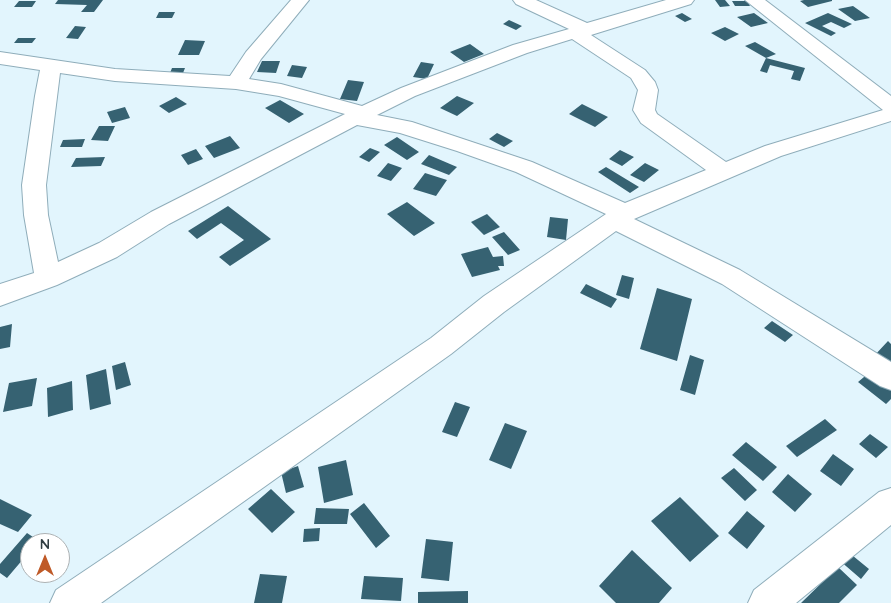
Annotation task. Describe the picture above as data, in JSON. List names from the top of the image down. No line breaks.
{"north":"top"}
